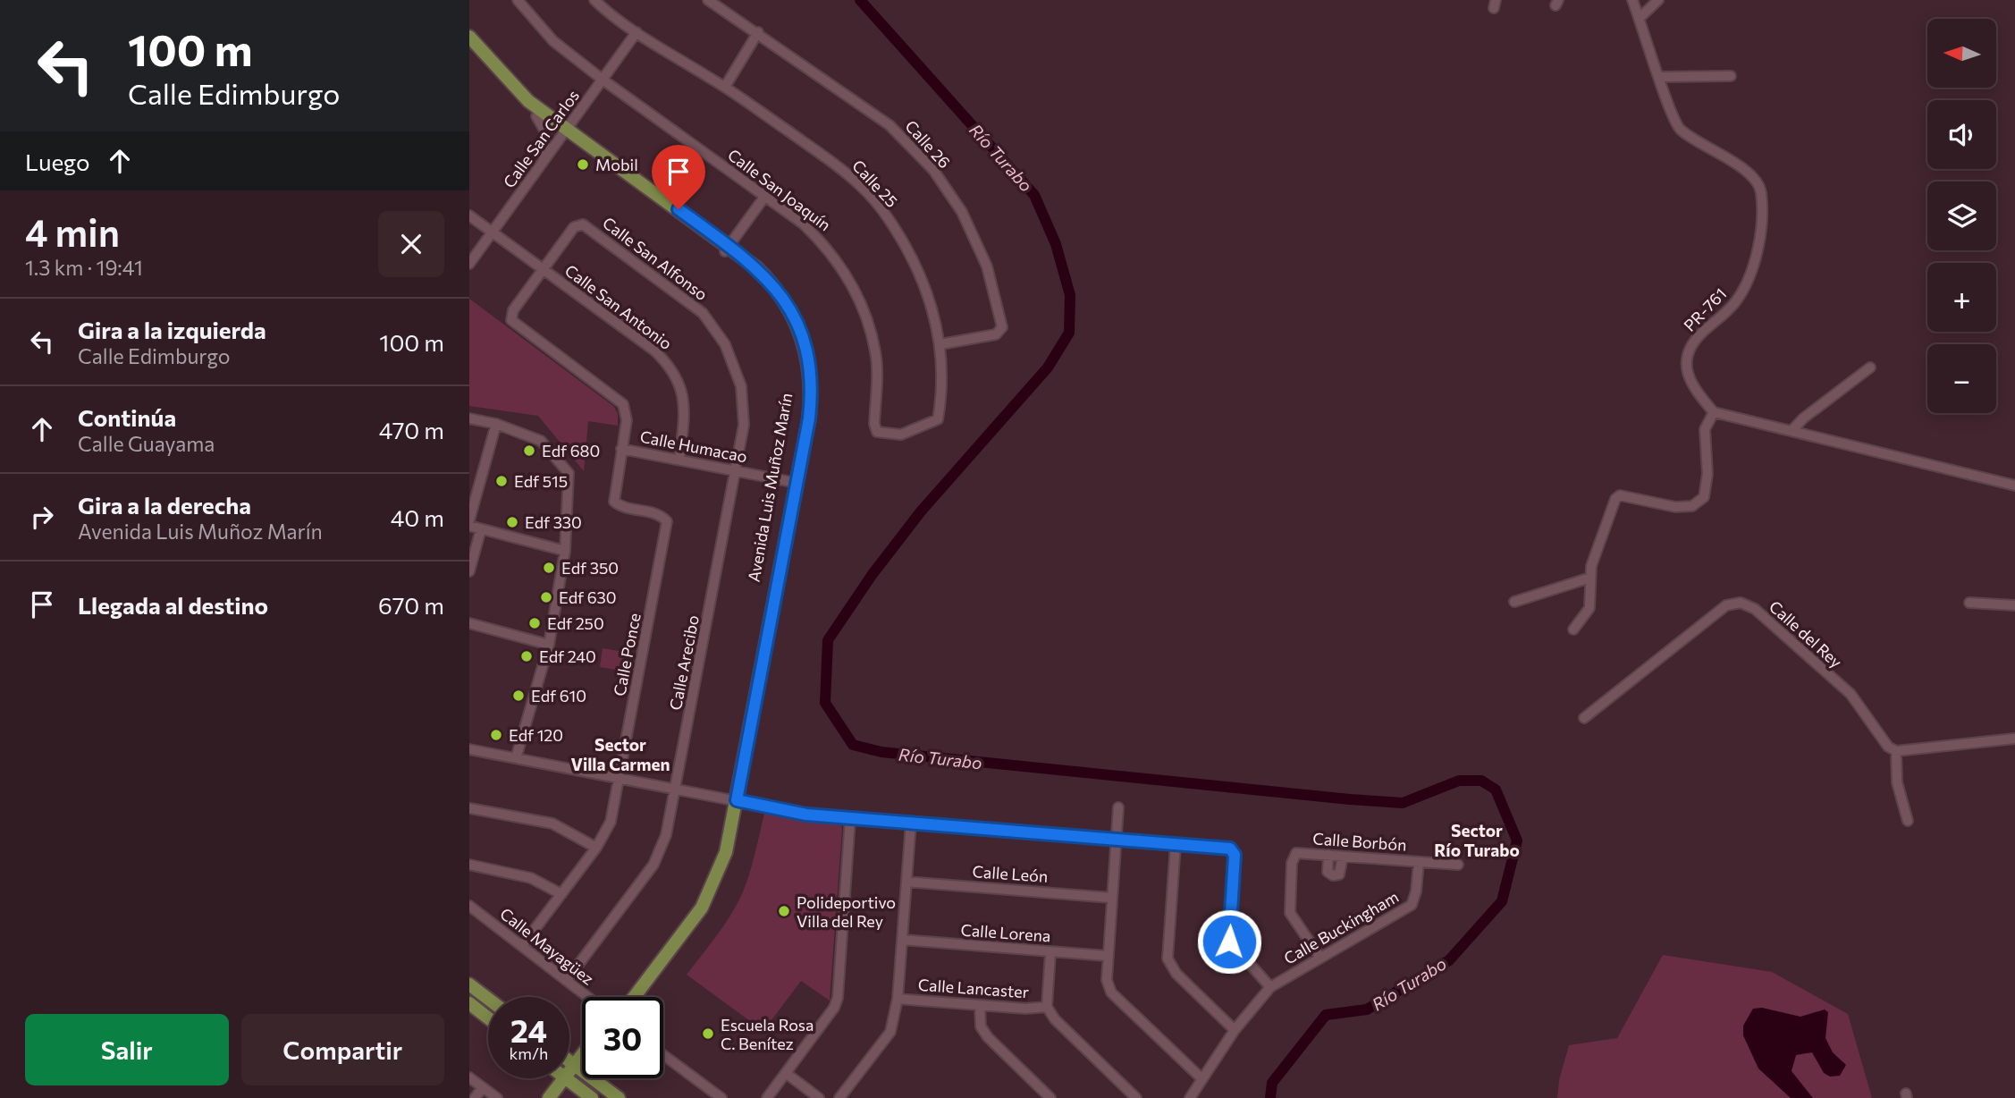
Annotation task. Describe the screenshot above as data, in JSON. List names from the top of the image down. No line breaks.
{"streets":{"main road":["Avenida Luis Muñoz Marín"],"street":["Calle San Carlos","Calle 26","Calle 25","Calle San Joaquín","Calle San Alfonso","Calle San Antonio","PR-761","Calle Humacao","Calle del Rey","Calle Ponce","Calle Arecibo","Calle Borbón","Calle León","Calle Buckingham","Calle Lorena","Calle Mayagüez","Calle Lancaster"]},"crossings":[["Calle San Carlos","Calle 25"],["Calle San Carlos","Calle San Joaquín"],["Calle San Carlos","Calle San Antonio"],["Calle San Carlos","Avenida Luis Muñoz Marín"],["Calle 26","Calle 25"],["Calle 25","Calle San Joaquín"],["Calle San Alfonso","Calle San Antonio"],["Calle San Alfonso","Calle Humacao"],["Calle San Alfonso","Calle Ponce"],["Calle San Alfonso","Calle Arecibo"],["Calle San Antonio","Calle Humacao"],["Calle San Antonio","Calle Ponce"],["Calle Humacao","Avenida Luis Muñoz Marín"],["Calle Humacao","Calle Ponce"],["Calle Humacao","Calle Arecibo"],["Calle Ponce","Calle Mayagüez"],["Calle Arecibo","Calle Mayagüez"],["Calle Borbón","Calle Buckingham"]],"districts":["Sector Villa Carmen","Sector Río Turabo"],"water":["Río Turabo"],"places":["Mobil","Edf 680","Edf 515","Edf 330","Edf 350","Edf 630","Edf 250","Edf 240","Edf 610","Edf 120","Polideportivo Villa del Rey","Escuela Rosa C. Benítez"],"north":"left","page":{"turn":["100 m","Calle Edimburgo"],"map_buttons":["+","−"],"then":"Luego","heading":["4 min","1.3 km · 19:41"],"list":[{"name":"Gira a la izquierda","note":"Calle Edimburgo","value":"100 m"},{"name":"Continúa","note":"Calle Guayama","value":"470 m"},{"name":"Gira a la derecha","note":"Avenida Luis Muñoz Marín","value":"40 m"},{"name":"Llegada al destino","value":"670 m"}],"speed":"24 km/h","limit":"30","buttons":["Salir","Compartir"]}}
